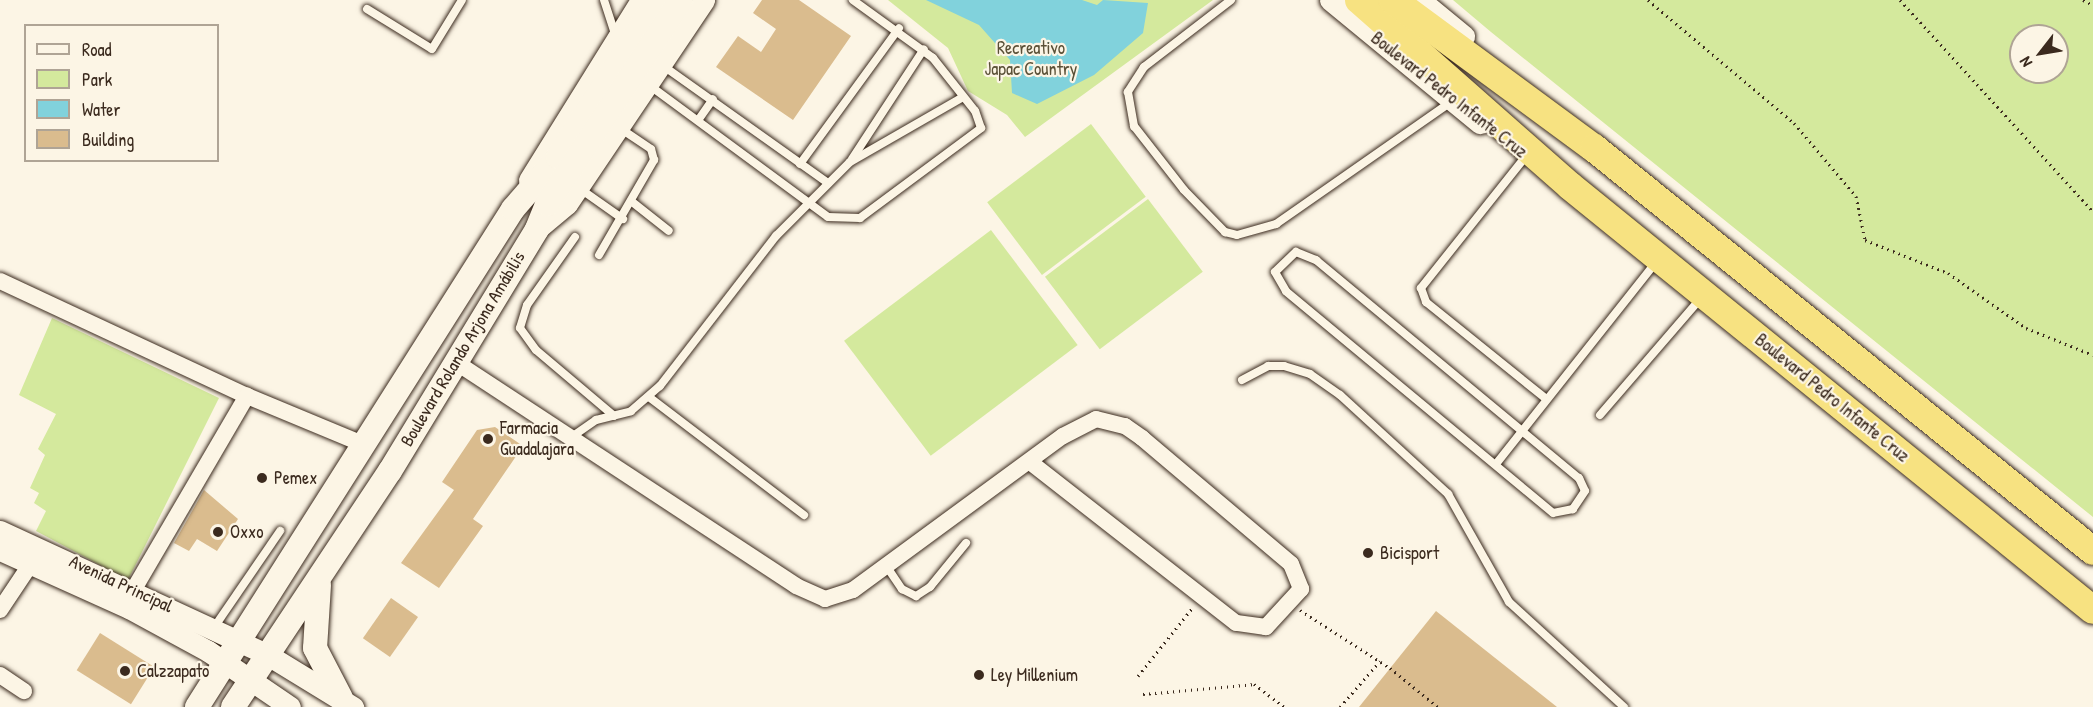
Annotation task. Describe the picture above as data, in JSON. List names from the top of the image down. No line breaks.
{"streets":{"highway":["Boulevard Pedro Infante Cruz"],"main road":["Boulevard Rolando Arjona Amábilis"],"street":["Avenida Principal"]},"crossings":[["Boulevard Rolando Arjona Amábilis","Avenida Principal"]],"parks":["Recreativo Japac Country"],"places":["Farmacia Guadalajara","Pemex","Oxxo","Bicisport","Calzzapato","Ley Millenium"],"legend":["Road","Park","Water","Building"],"north":"bottom left"}
